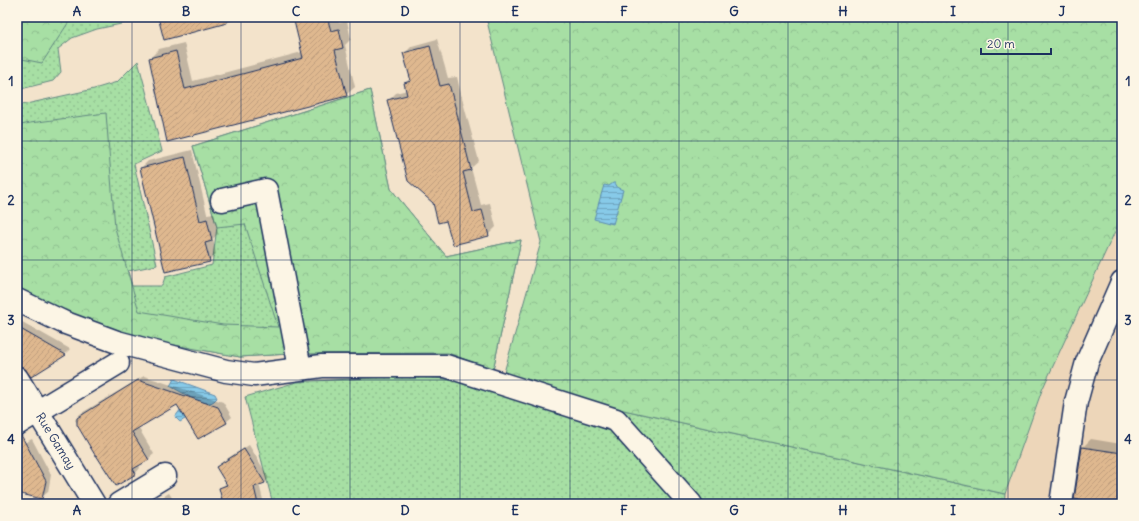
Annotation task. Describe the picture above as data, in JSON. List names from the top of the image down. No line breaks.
{"streets":{"lane":["Rue Gamay"]},"scale_bar":"20 m","grid":{"columns":["A","B","C","D","E","F","G","H","I","J"],"rows":["1","2","3","4"]}}
